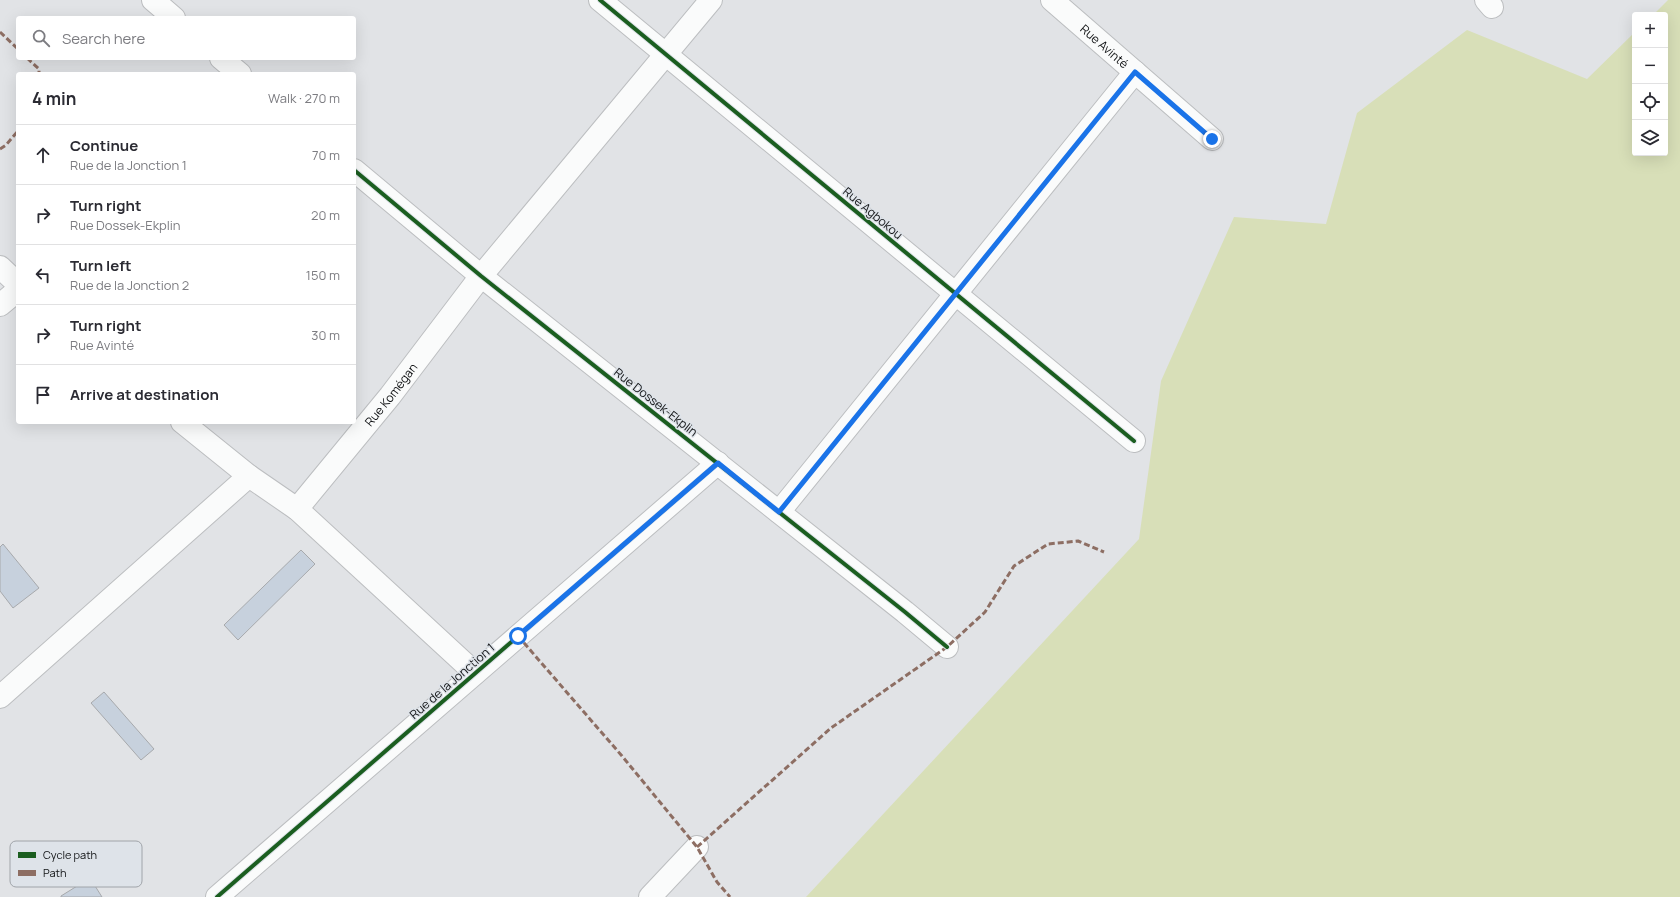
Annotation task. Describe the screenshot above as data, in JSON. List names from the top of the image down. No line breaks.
{"streets":{"street":["Rue Avinté","Rue Agbokou","Rue Komégan","Rue Dossek-Ekplin","Rue de la Jonction 1"]},"crossings":[["Rue Agbokou","Rue Komégan"],["Rue Komégan","Rue Dossek-Ekplin"],["Rue Dossek-Ekplin","Rue de la Jonction 1"]],"legend":["Cycle path","Path"],"page":{"map_buttons":["+","−"],"search":"Search here","heading":["4 min","Walk · 270 m"],"list":[["Continue","Rue de la Jonction 1","70 m"],["Turn right","Rue Dossek-Ekplin","20 m"],["Turn left","Rue de la Jonction 2","150 m"],["Turn right","Rue Avinté","30 m"],"Arrive at destination"]}}
